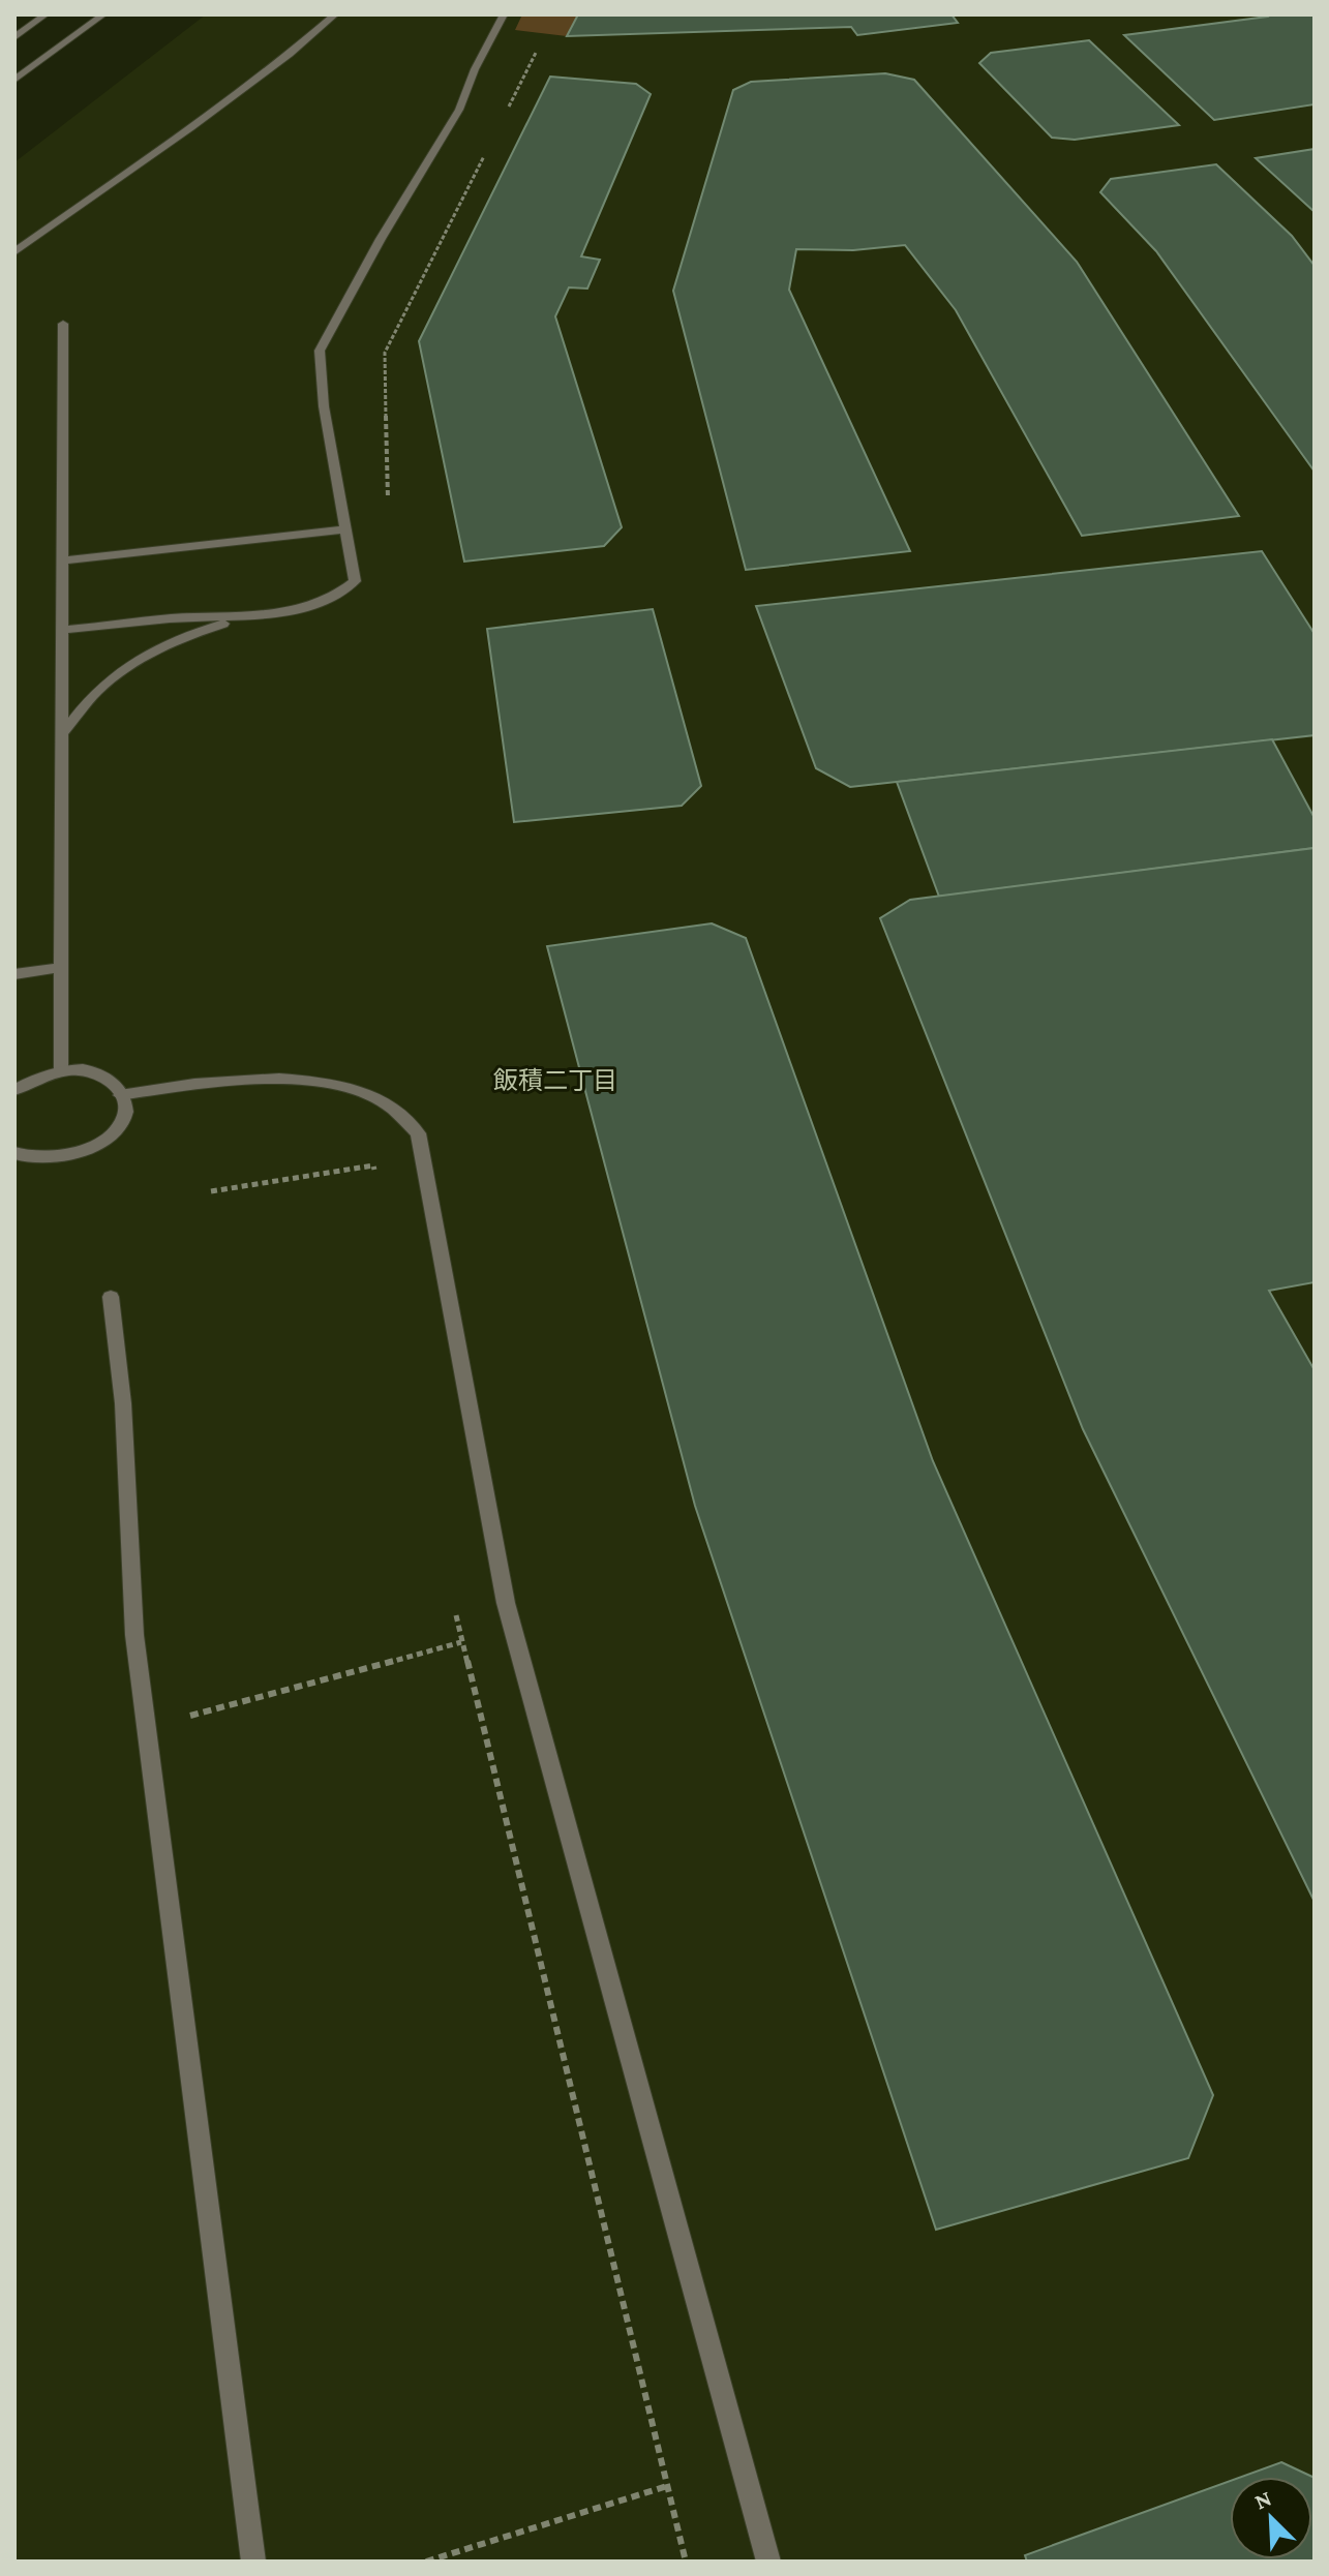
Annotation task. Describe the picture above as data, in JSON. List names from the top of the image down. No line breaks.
{"districts":["飯積二丁目"],"north":"top left"}
